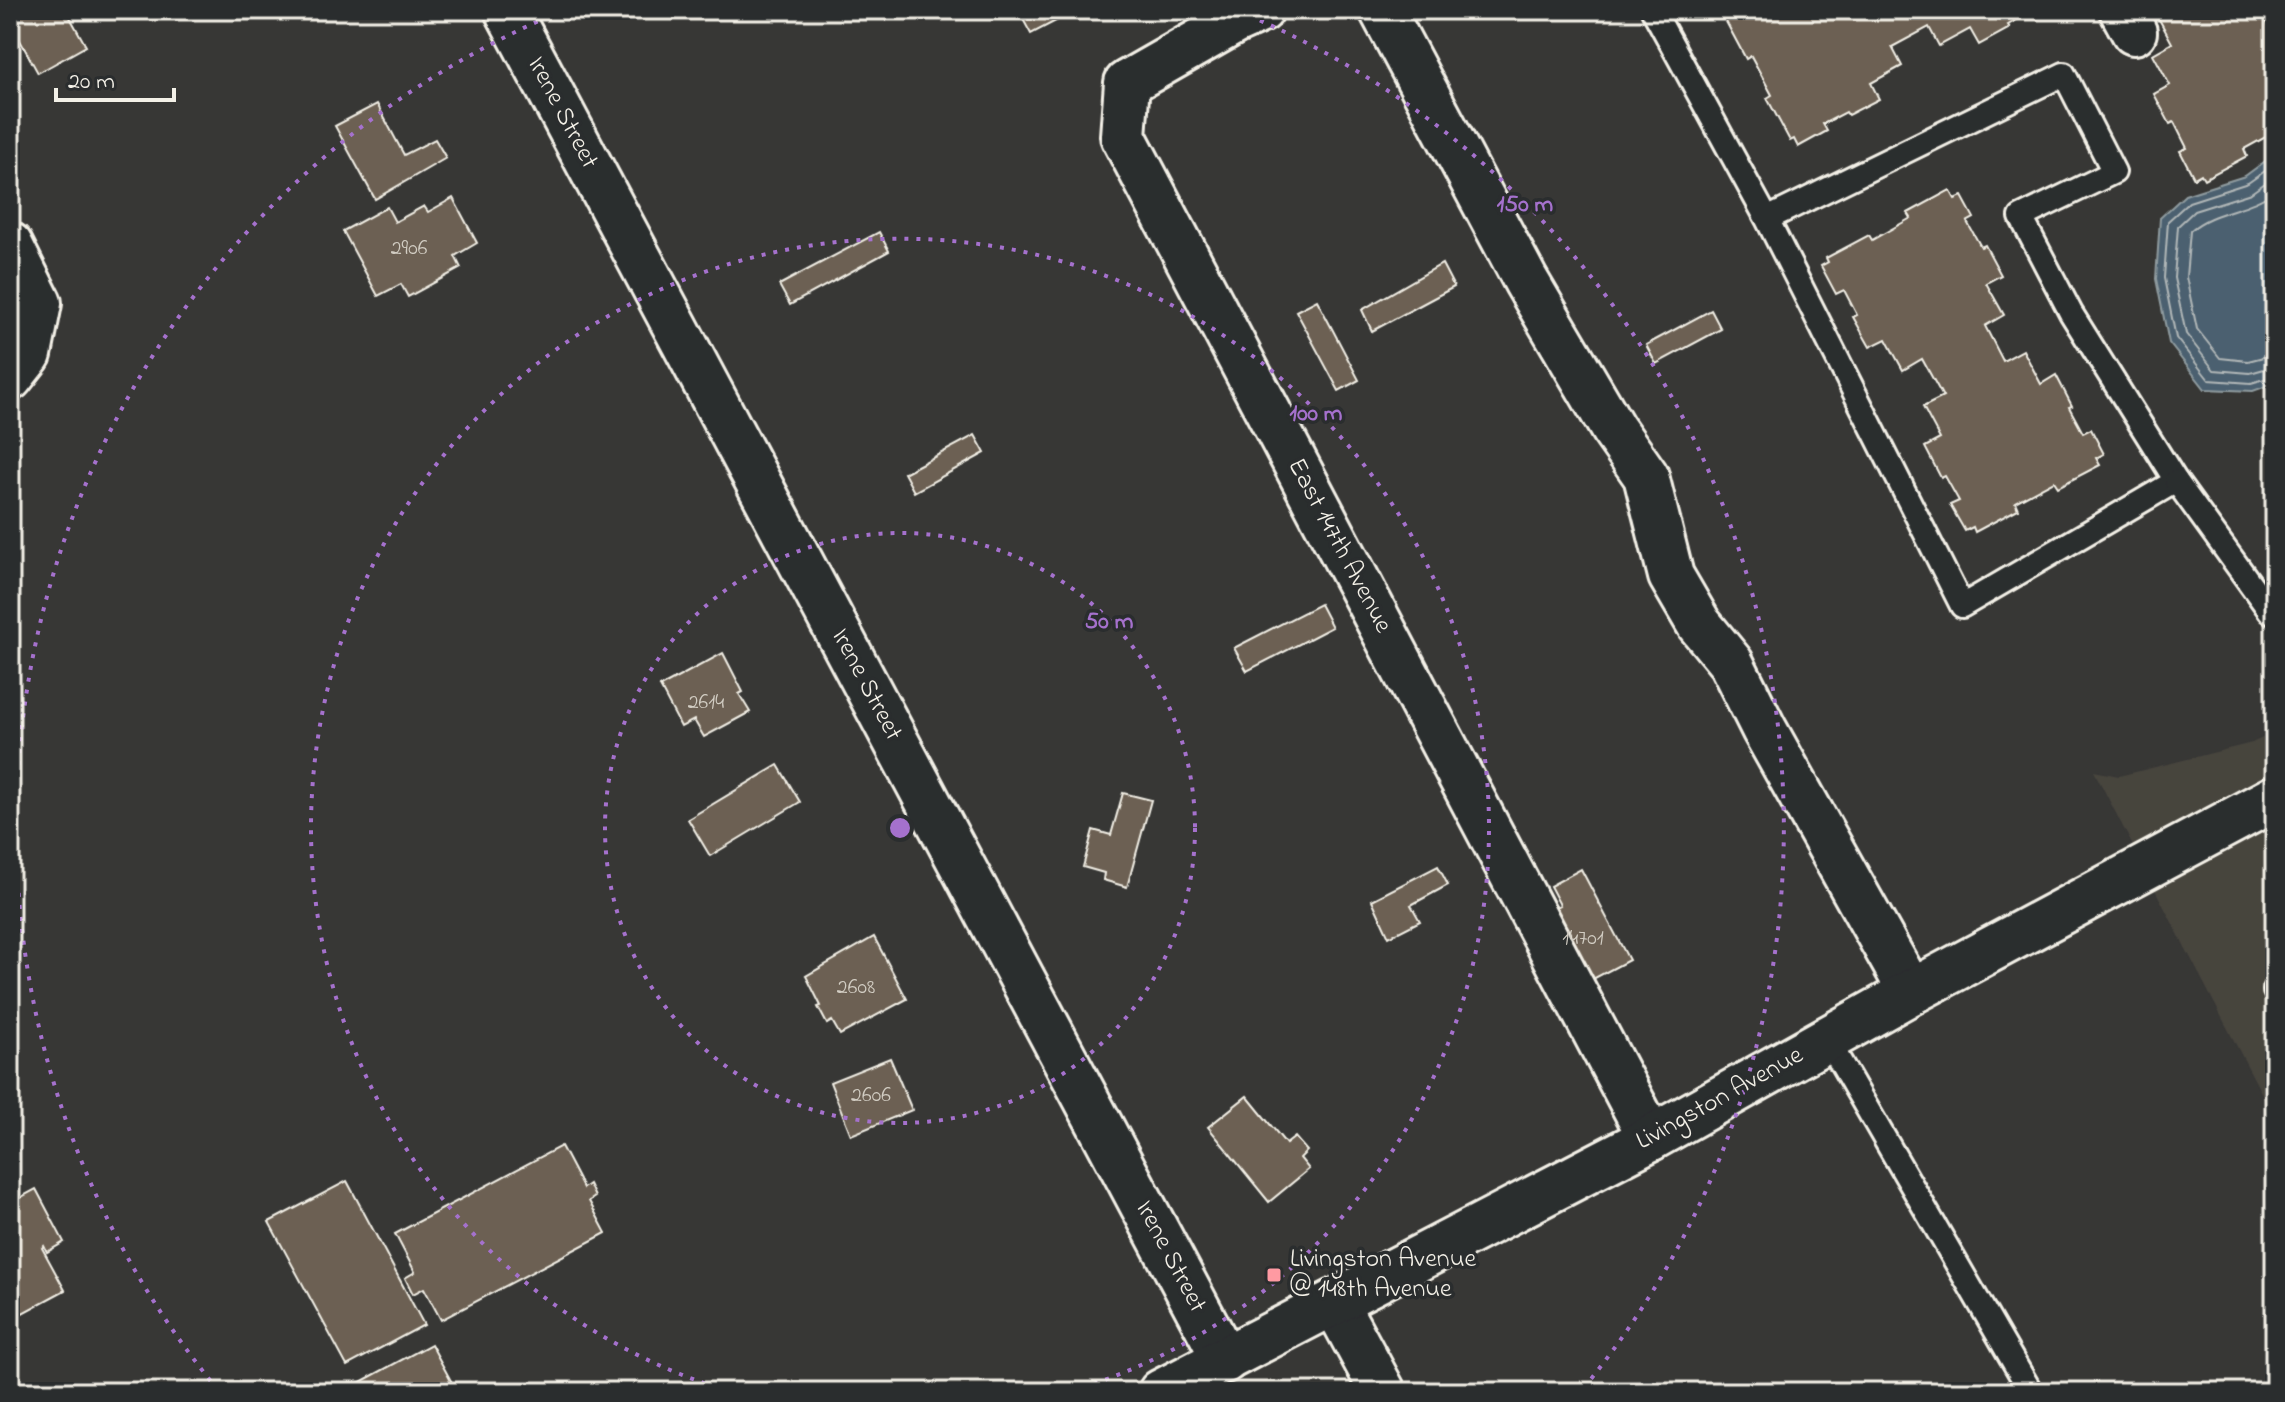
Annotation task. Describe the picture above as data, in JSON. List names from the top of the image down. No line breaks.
{"streets":{"street":["Irene Street","East 147th Avenue","Livingston Avenue"]},"crossings":[["Irene Street","Livingston Avenue"],["East 147th Avenue","Livingston Avenue"]],"places":{"transit":["Livingston Avenue @ 148th Avenue"]},"house_numbers":["2906","2614","14701","2608","2606"],"scale_bar":"20 m","rings":["150 m","100 m","50 m"]}
